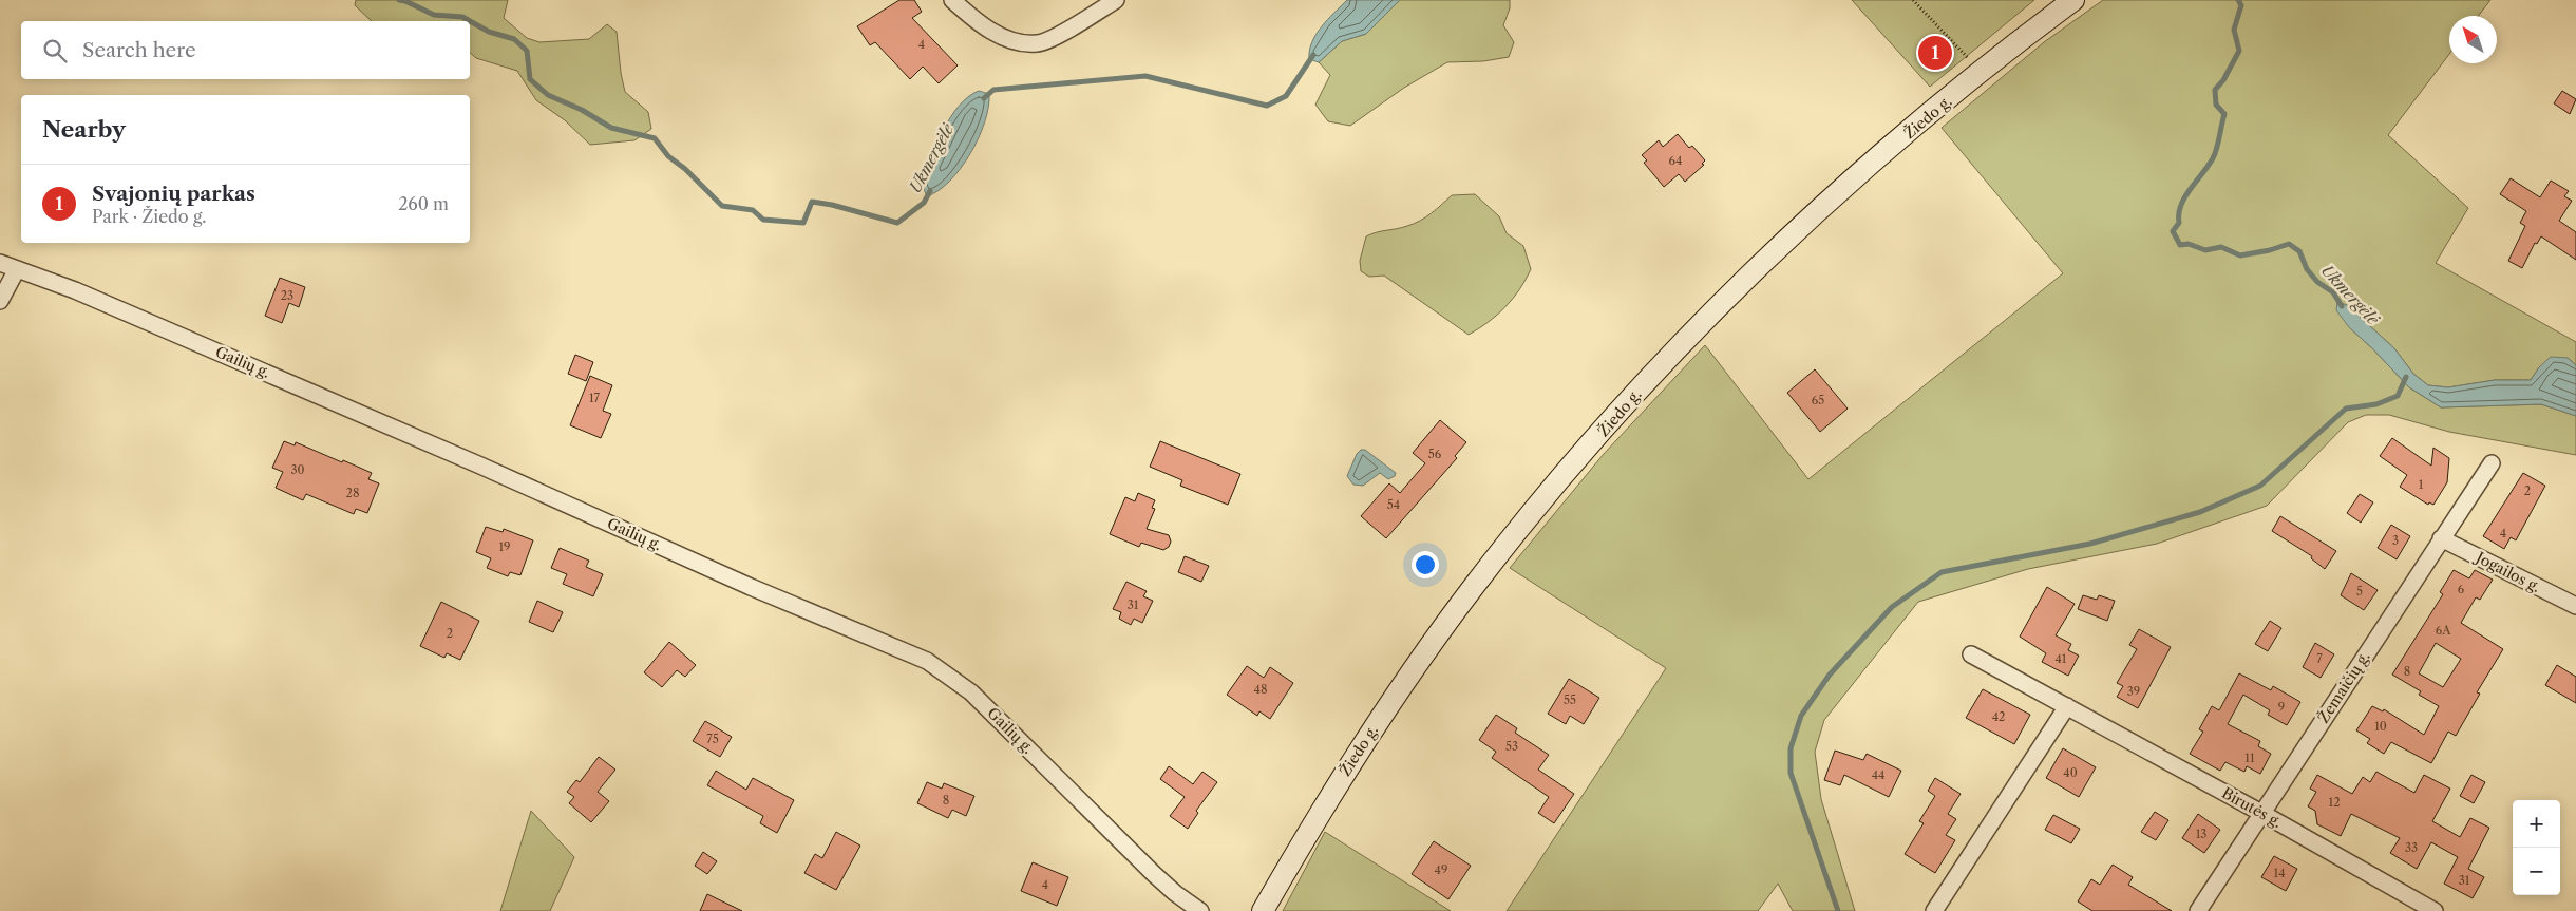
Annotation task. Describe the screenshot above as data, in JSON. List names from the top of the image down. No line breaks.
{"streets":{"street":["Žiedo g.","Gailių g.","Jogailos g.","Žemaičių g.","Birutės g."]},"crossings":[["Jogailos g.","Žemaičių g."],["Žemaičių g.","Birutės g."]],"water":["Ukmergėlė"],"house_numbers":["4","64","23","17","65","56","30","1","2","28","54","4","3","19","6","5","31","6A","2","41","7","8","48","39","55","9","42","10","75","53","11","40","44","8","12","13","33","49","14","31","4"],"north":"top left","page":{"search":"Search here","pins":"1","heading":"Nearby","list":[{"mark":"1","name":"Svajonių parkas","note":"Park · Žiedo g.","value":"260 m"}],"map_buttons":["+","−"]}}
